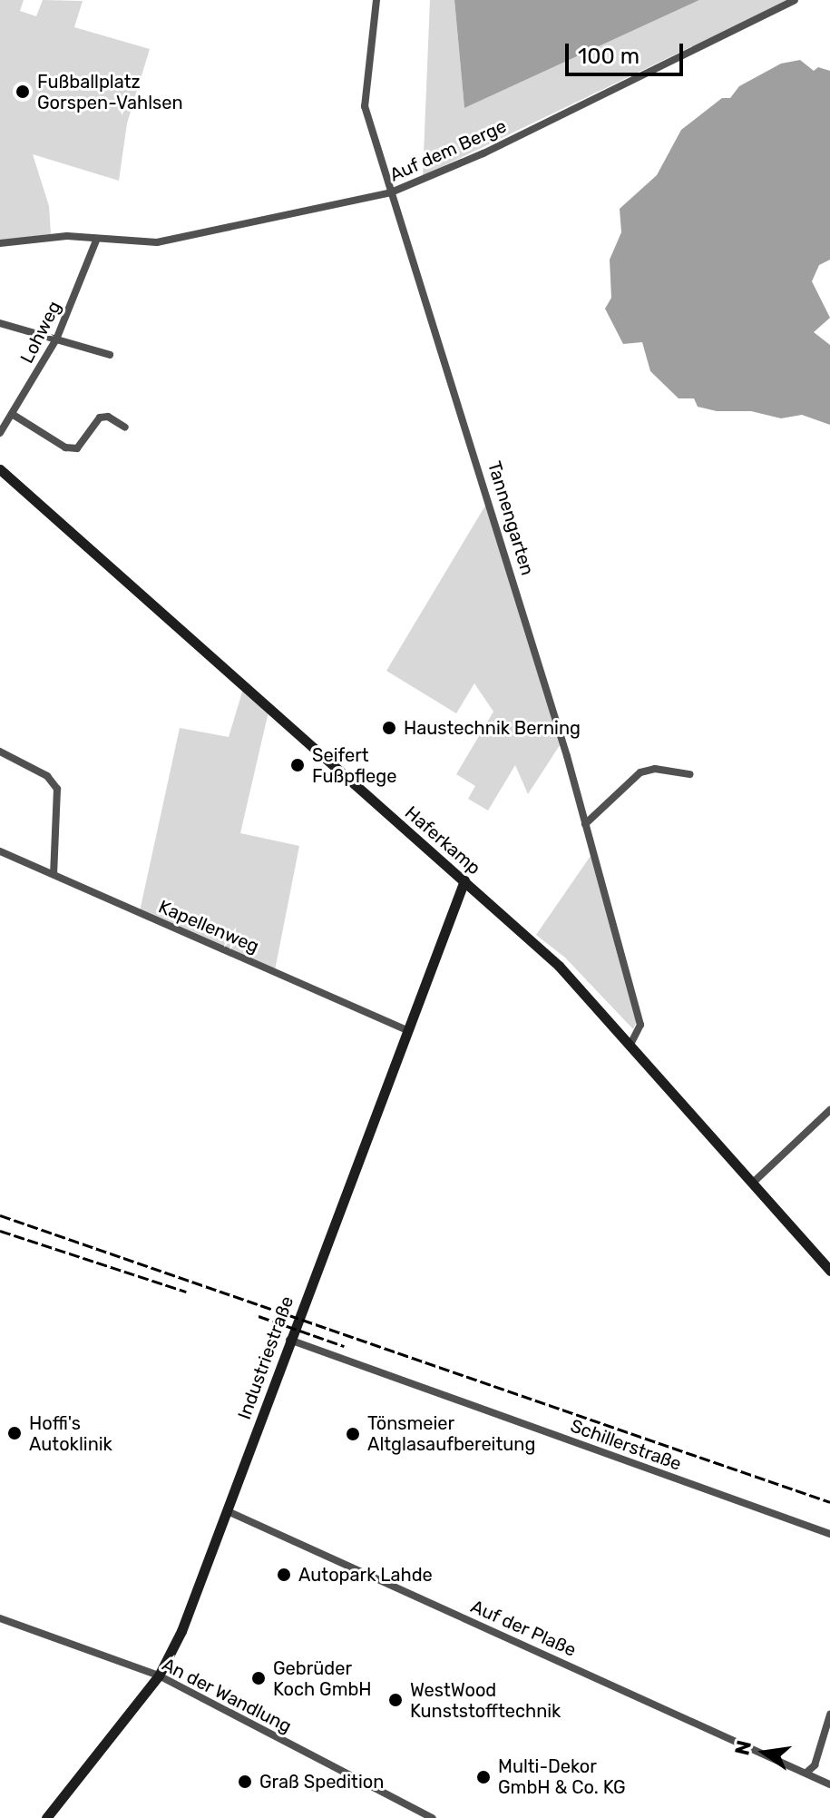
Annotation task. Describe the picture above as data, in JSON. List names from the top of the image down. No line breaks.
{"streets":{"street":["Auf dem Berge","Lohweg","Tannengarten","Haferkamp","Kapellenweg","Industriestraße","Schillerstraße","Auf der Plaße","An der Wandlung"]},"crossings":[["Auf dem Berge","Lohweg"],["Auf dem Berge","Tannengarten"],["Tannengarten","Haferkamp"],["Haferkamp","Industriestraße"],["Kapellenweg","Industriestraße"],["Industriestraße","Schillerstraße"],["Industriestraße","Auf der Plaße"],["Industriestraße","An der Wandlung"]],"places":["Fußballplatz Gorspen-Vahlsen","Haustechnik Berning","Seifert Fußpflege","Hoffi's Autoklinik","Tönsmeier Altglasaufbereitung","Autopark Lahde","Gebrüder Koch GmbH","WestWood Kunststofftechnik","Multi-Dekor GmbH & Co. KG","Graß Spedition"],"scale_bar":"100 m","north":"left"}
